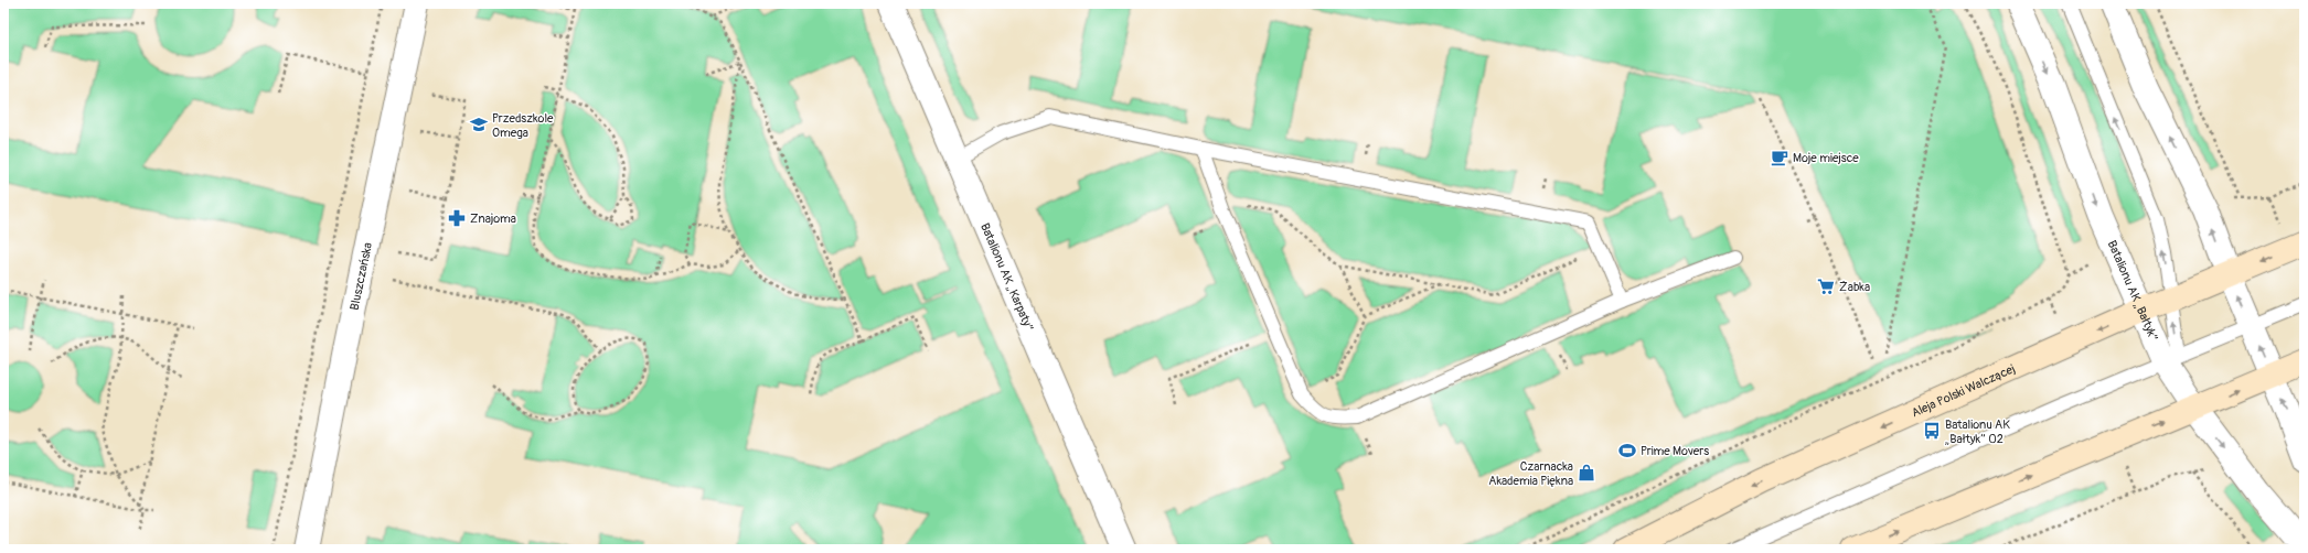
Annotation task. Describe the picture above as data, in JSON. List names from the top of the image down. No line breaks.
{"streets":{"main road":["Aleja Polski Walczącej"],"street":["Bluszczańska","Batalionu AK „Karpaty”","Batalionu AK „Bałtyk”"]},"crossings":[["Batalionu AK „Bałtyk”","Aleja Polski Walczącej"]],"places":{"school or university":["Przedszkole Omega"],"cafe":["Moje miejsce"],"pharmacy":["Znajoma"],"supermarket":["Żabka"],"bus stop":["Batalionu AK „Bałtyk” 02"],"sports":["Prime Movers"],"shop":["Czarnacka Akademia Piękna"]}}
